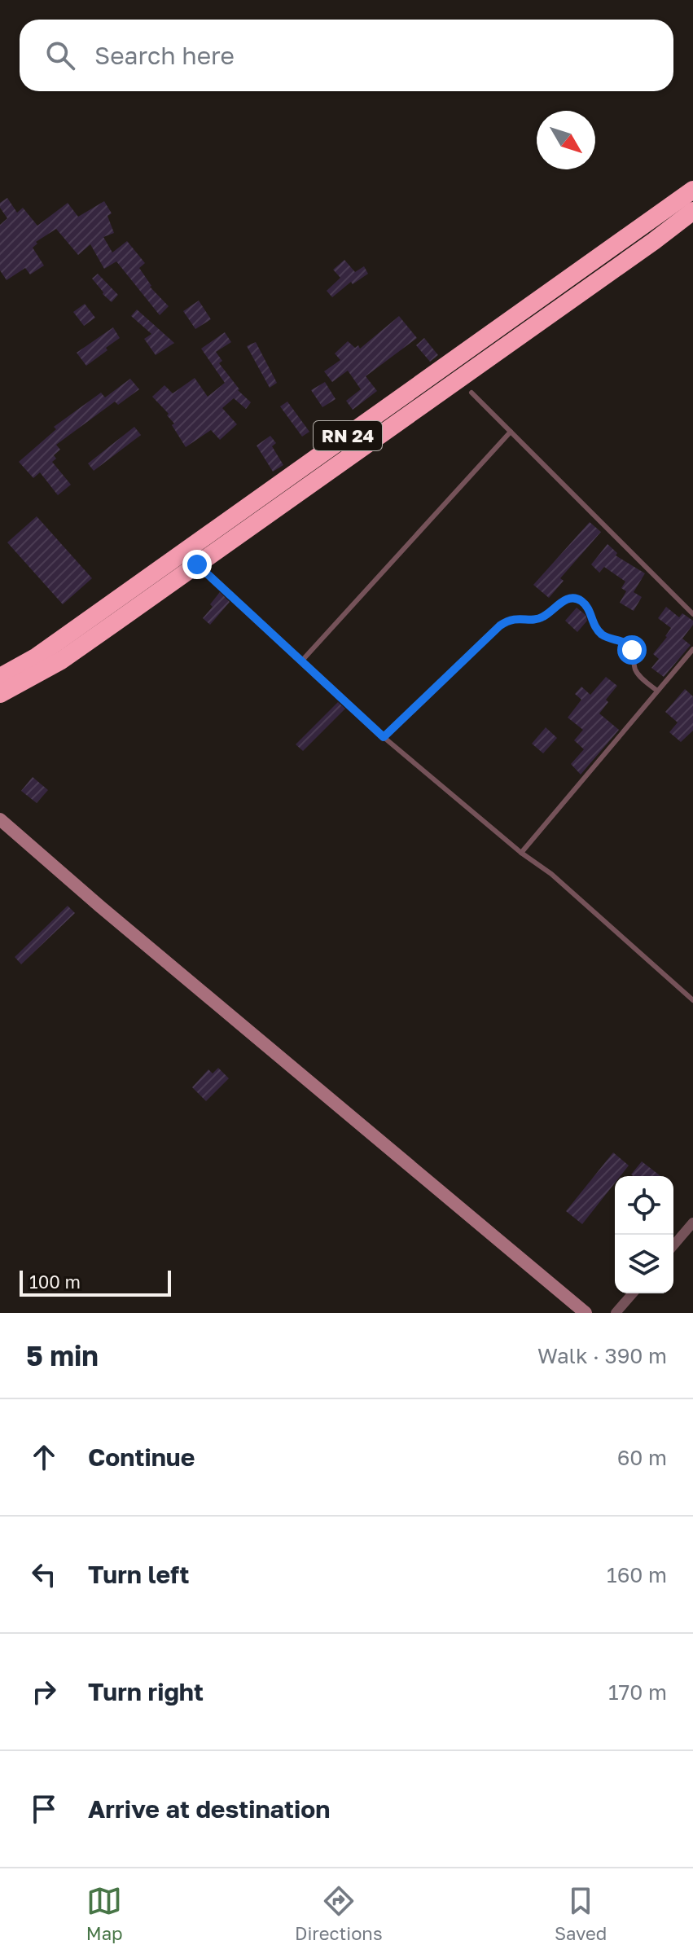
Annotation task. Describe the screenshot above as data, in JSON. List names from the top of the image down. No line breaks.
{"streets":{"highway":["RN 24"]},"scale_bar":"100 m","north":"bottom right","page":{"search":"Search here","scale":"100 m","heading":["5 min","Walk · 390 m"],"list":[["Continue","60 m"],["Turn left","160 m"],["Turn right","170 m"],"Arrive at destination"],"nav":["Map","Directions","Saved"]}}
